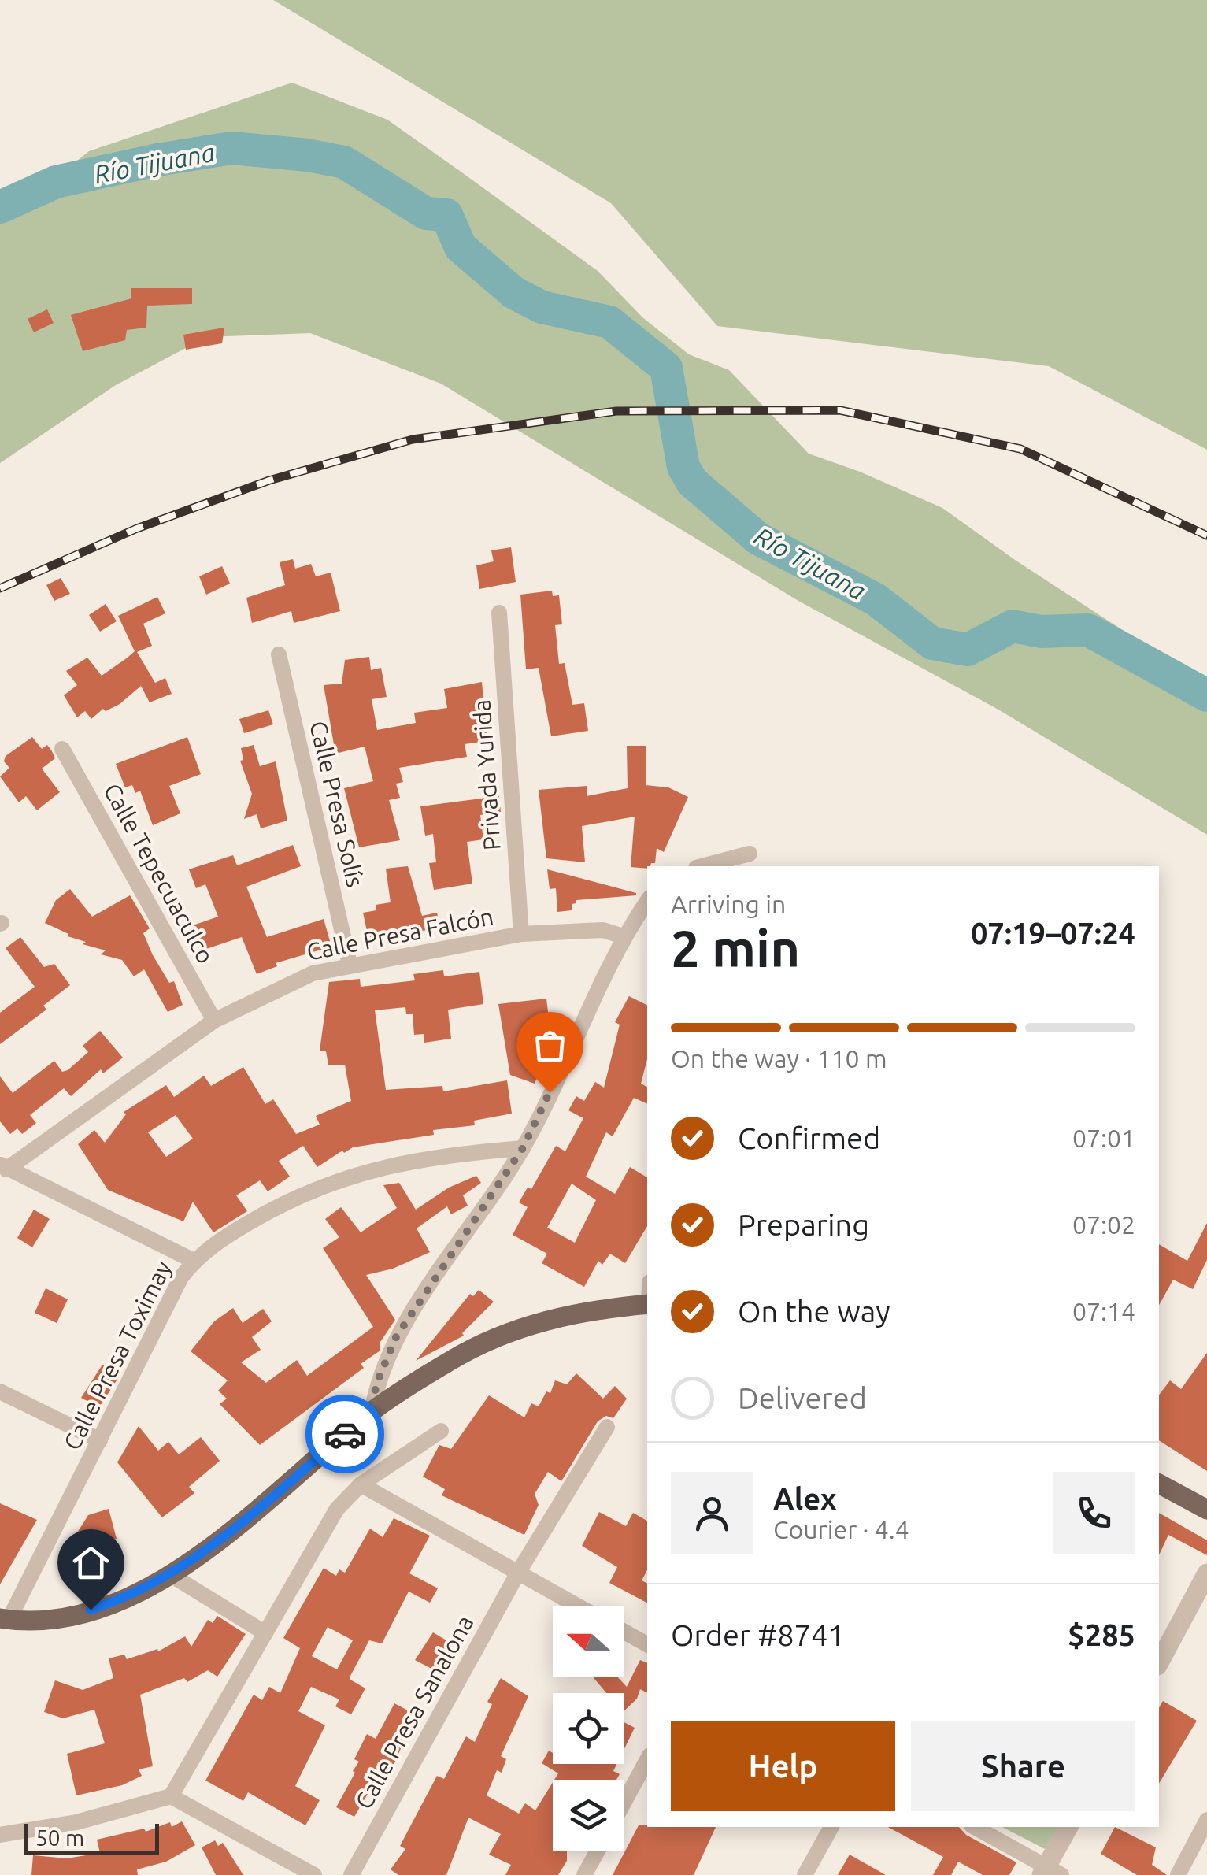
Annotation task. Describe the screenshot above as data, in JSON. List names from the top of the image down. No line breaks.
{"streets":{"street":["Privada Yurida","Calle Presa Solís","Calle Tepecuaculco","Calle Presa Falcón","Calle Presa Toximay","Calle Presa Sanalona"]},"crossings":[["Privada Yurida","Calle Presa Falcón"],["Calle Presa Solís","Calle Presa Falcón"],["Calle Tepecuaculco","Calle Presa Falcón"]],"water":["Río Tijuana"],"scale_bar":"50 m","north":"left","page":{"heading":["2 min","Arriving in","07:19–07:24"],"panel":["Alex","Courier · 4.4","Order #8741","$285"],"bar":"On the way · 110 m","list":[["Confirmed","07:01"],["Preparing","07:02"],["On the way","07:14"],"Delivered"],"buttons":["Help","Share"],"scale":"50 m"}}
